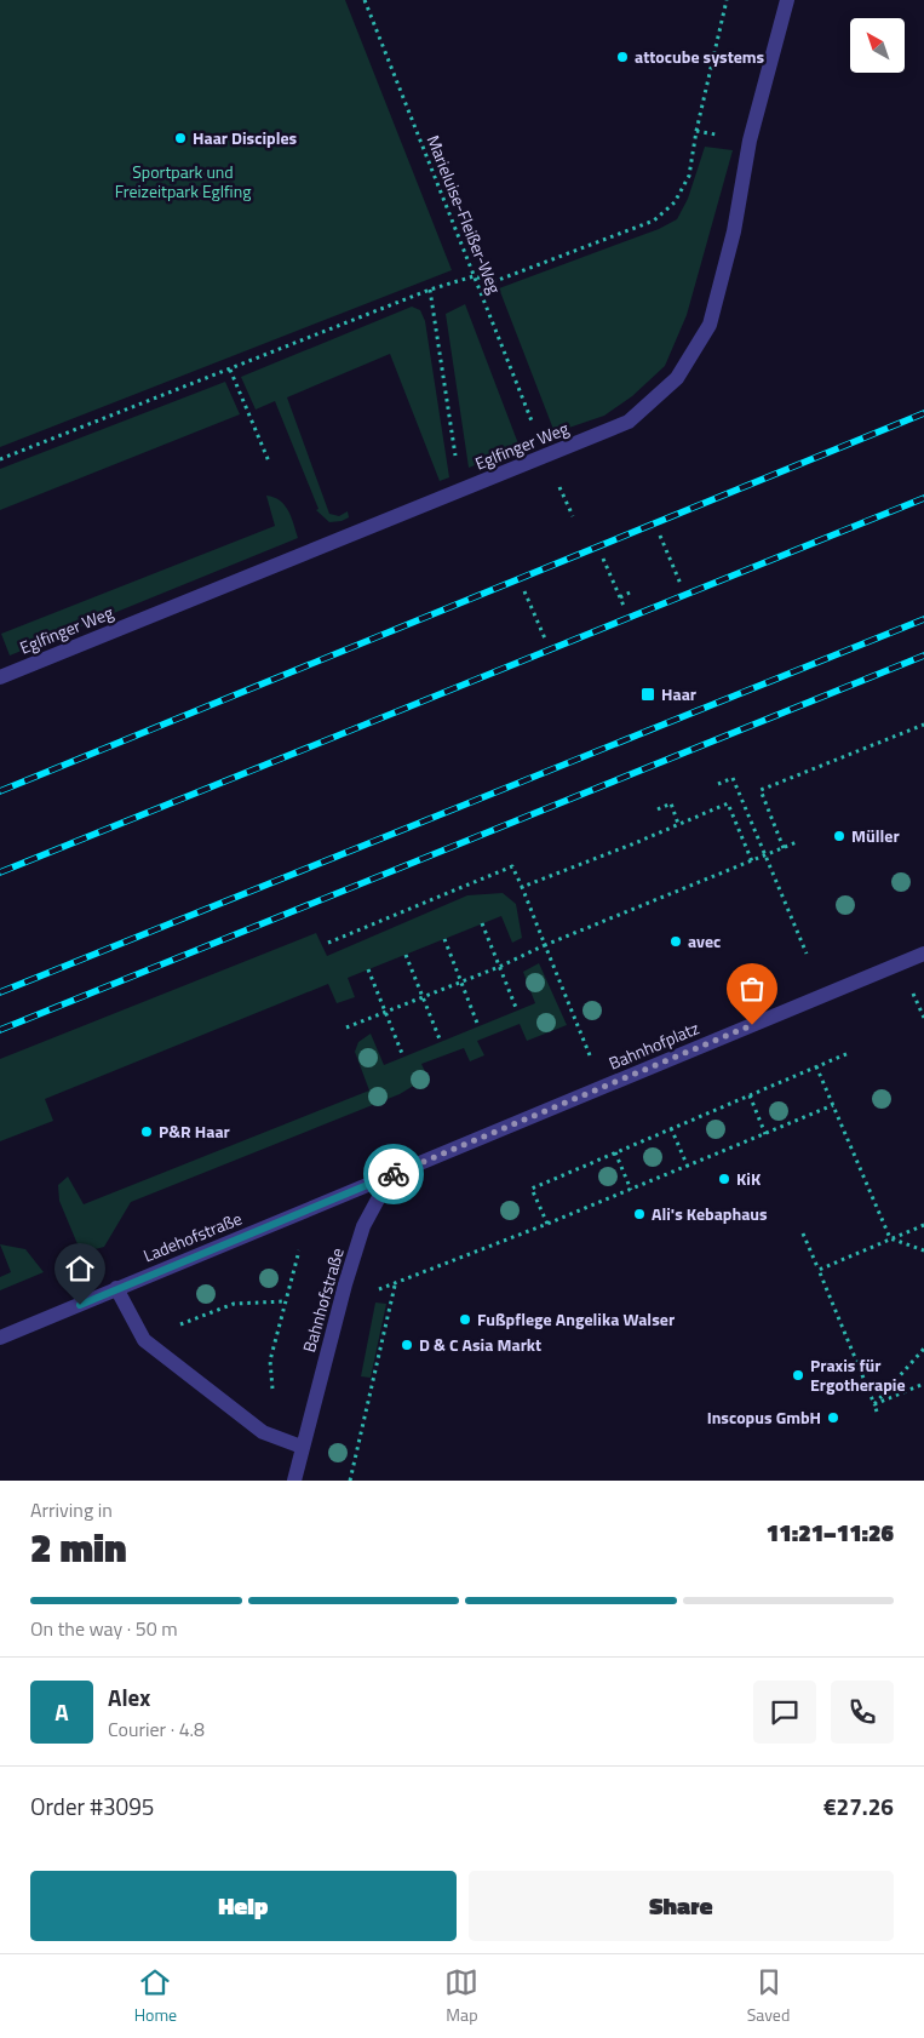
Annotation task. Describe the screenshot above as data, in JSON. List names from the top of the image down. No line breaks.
{"streets":{"street":["Eglfinger Weg","Bahnhofplatz","Ladehofstraße","Bahnhofstraße"],"path":["Marieluise-Fleißer-Weg"]},"crossings":[["Bahnhofplatz","Ladehofstraße"],["Bahnhofplatz","Bahnhofstraße"],["Ladehofstraße","Bahnhofstraße"]],"parks":["Sportpark und Freizeitpark Eglfing"],"places":{"other":["attocube systems","Haar Disciples","Müller","avec","P&R Haar","KiK","Ali's Kebaphaus","Fußpflege Angelika Walser","D & C Asia Markt","Praxis für Ergotherapie","Inscopus GmbH"],"transit":["Haar"]},"north":"top left","page":{"heading":["2 min","Arriving in","11:21–11:26"],"panel":["Alex","Courier · 4.8","Order #3095","€27.26"],"bar":"On the way · 50 m","round":"A","buttons":["Help","Share"],"tabs":["Home","Map","Saved"]}}
